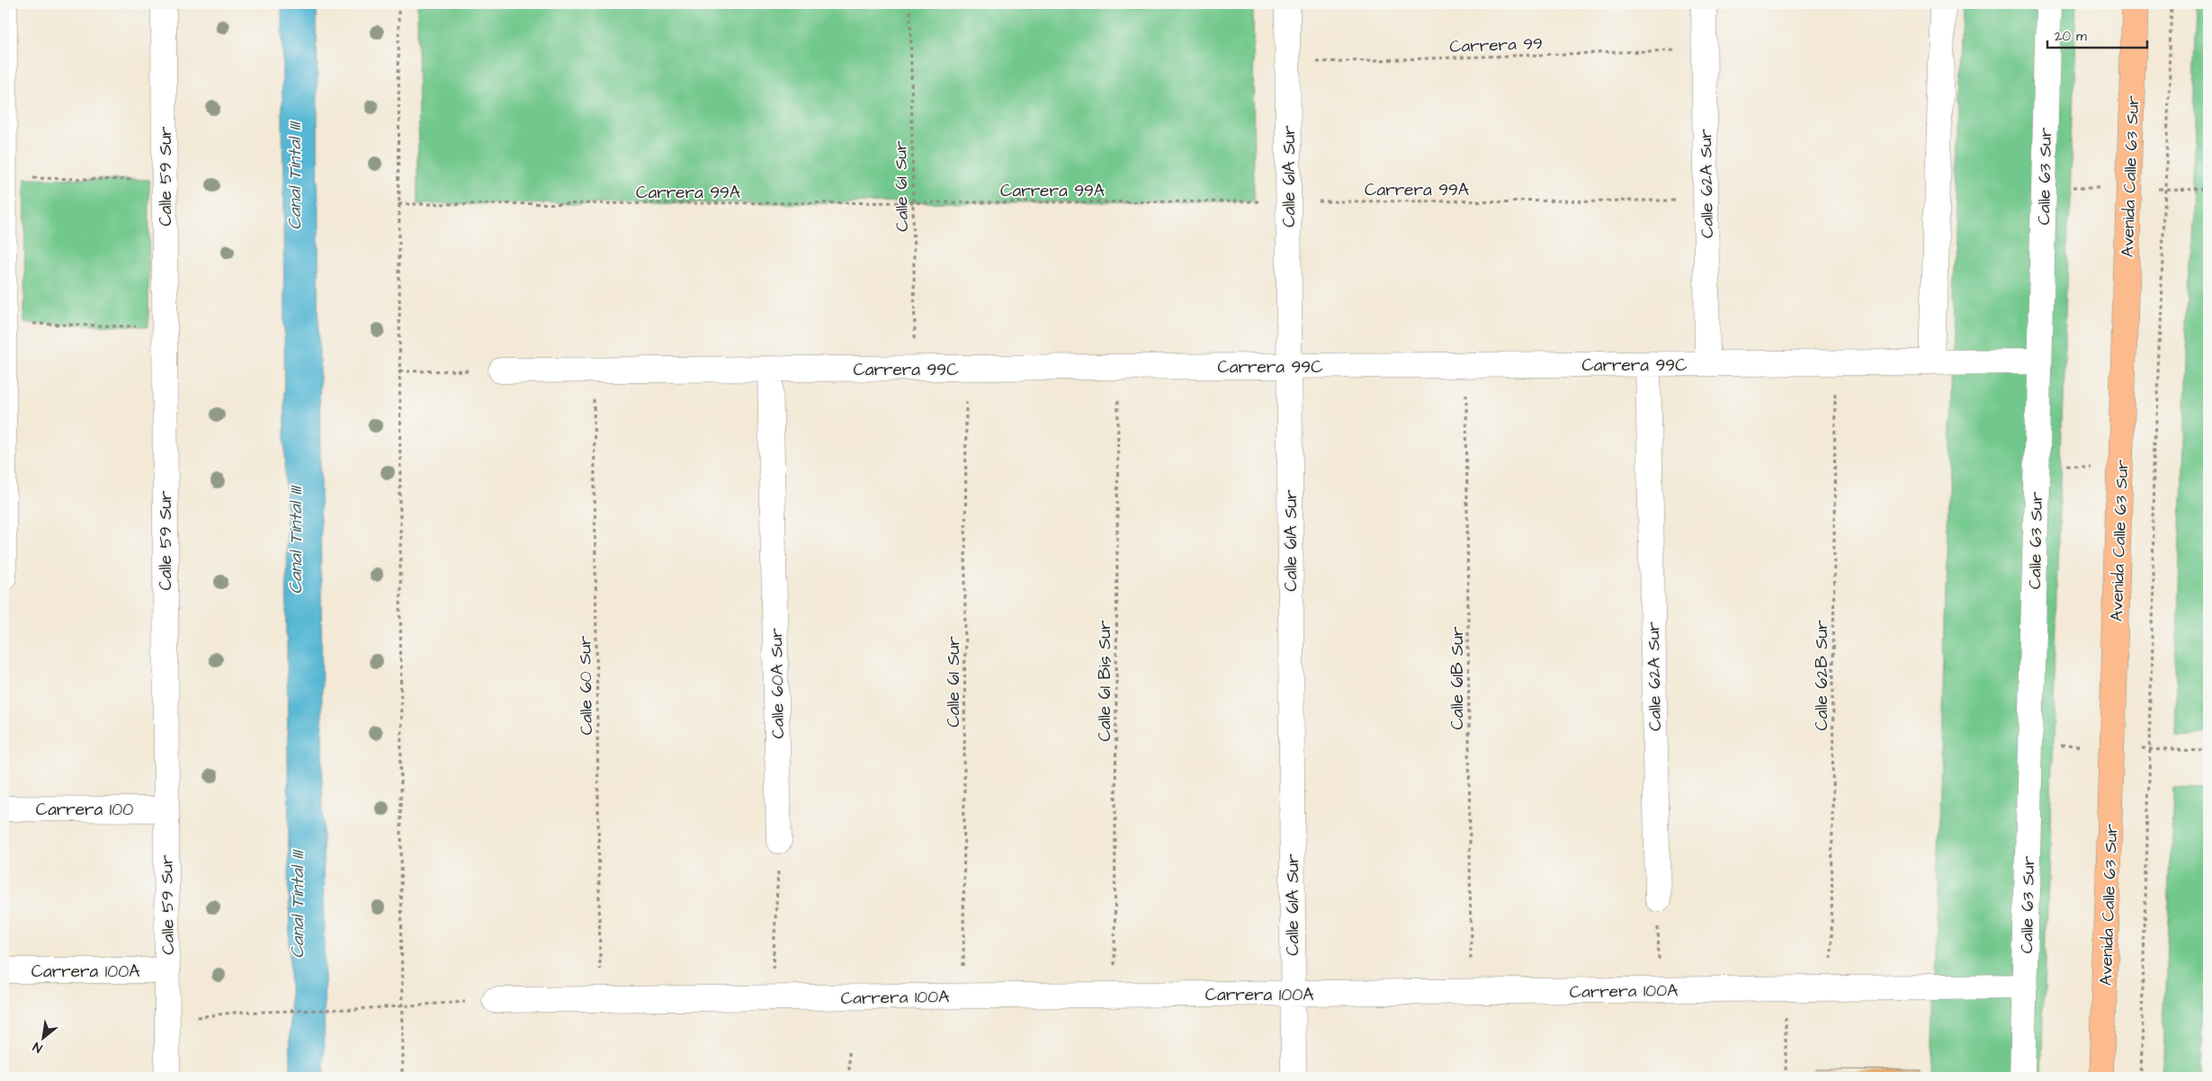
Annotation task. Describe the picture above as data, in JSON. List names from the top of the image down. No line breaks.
{"streets":{"main road":["Avenida Calle 63 Sur"],"street":["Calle 59 Sur","Calle 61A Sur","Calle 63 Sur","Calle 62A Sur","Carrera 99C","Calle 60A Sur","Carrera 100","Carrera 100A"],"path":["Carrera 99","Calle 61 Sur","Carrera 99A","Calle 62B Sur","Calle 61B Sur","Calle 61 Bis Sur","Calle 60 Sur"]},"crossings":[["Carrera 99","Calle 61A Sur"],["Carrera 99","Calle 62A Sur"],["Calle 59 Sur","Carrera 100"],["Calle 59 Sur","Carrera 100A"],["Calle 61A Sur","Carrera 99A"],["Calle 61A Sur","Carrera 99C"],["Calle 61A Sur","Carrera 100A"],["Calle 63 Sur","Carrera 99C"],["Calle 63 Sur","Carrera 100A"],["Calle 62A Sur","Carrera 99A"],["Calle 62A Sur","Carrera 99C"],["Calle 61 Sur","Carrera 99A"],["Calle 61 Sur","Carrera 99C"],["Calle 61 Sur","Carrera 100A"],["Carrera 99C","Calle 62B Sur"],["Carrera 99C","Calle 61B Sur"],["Carrera 99C","Calle 61 Bis Sur"],["Carrera 99C","Calle 60A Sur"],["Carrera 99C","Calle 60 Sur"],["Calle 62B Sur","Carrera 100A"],["Calle 61B Sur","Carrera 100A"],["Calle 61 Bis Sur","Carrera 100A"],["Calle 60 Sur","Carrera 100A"]],"water":["Canal Tintal III"],"scale_bar":"20 m","north":"bottom left"}
